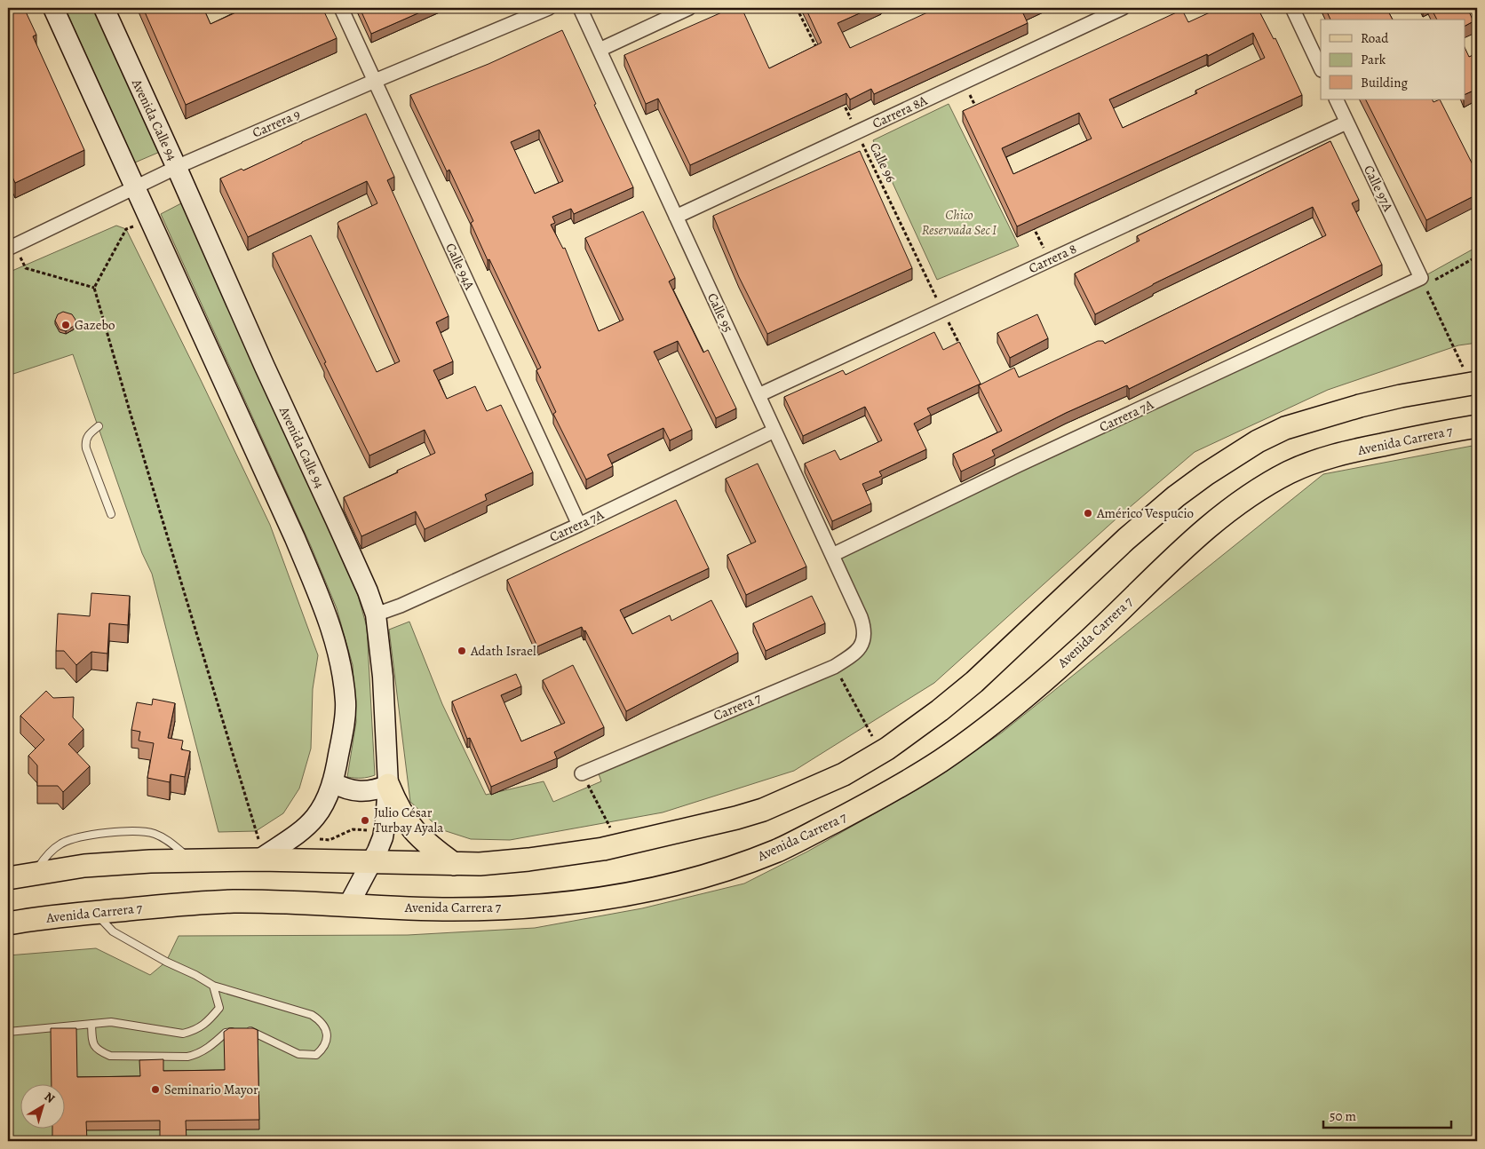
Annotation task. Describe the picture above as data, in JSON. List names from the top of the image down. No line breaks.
{"streets":{"main road":["Avenida Calle 94","Avenida Carrera 7"],"street":["Carrera 8A","Carrera 9","Calle 97A","Carrera 8","Calle 94A","Calle 95","Carrera 7A","Carrera 7"],"path":["Calle 96"]},"crossings":[["Carrera 8A","Calle 96"],["Carrera 8A","Calle 95"],["Avenida Calle 94","Carrera 9"],["Avenida Calle 94","Carrera 7A"],["Avenida Calle 94","Avenida Carrera 7"],["Carrera 9","Calle 94A"],["Calle 96","Carrera 8"],["Calle 97A","Carrera 8"],["Calle 97A","Carrera 7A"],["Carrera 8","Calle 95"],["Calle 94A","Carrera 7A"],["Calle 95","Carrera 7A"],["Calle 95","Carrera 7"]],"parks":["Chico Reservada Sec I"],"places":["Gazebo","Américo Vespucio","Adath Israel","Julio César Turbay Ayala","Seminario Mayor"],"legend":["Road","Park","Building"],"scale_bar":"50 m","north":"top right"}
